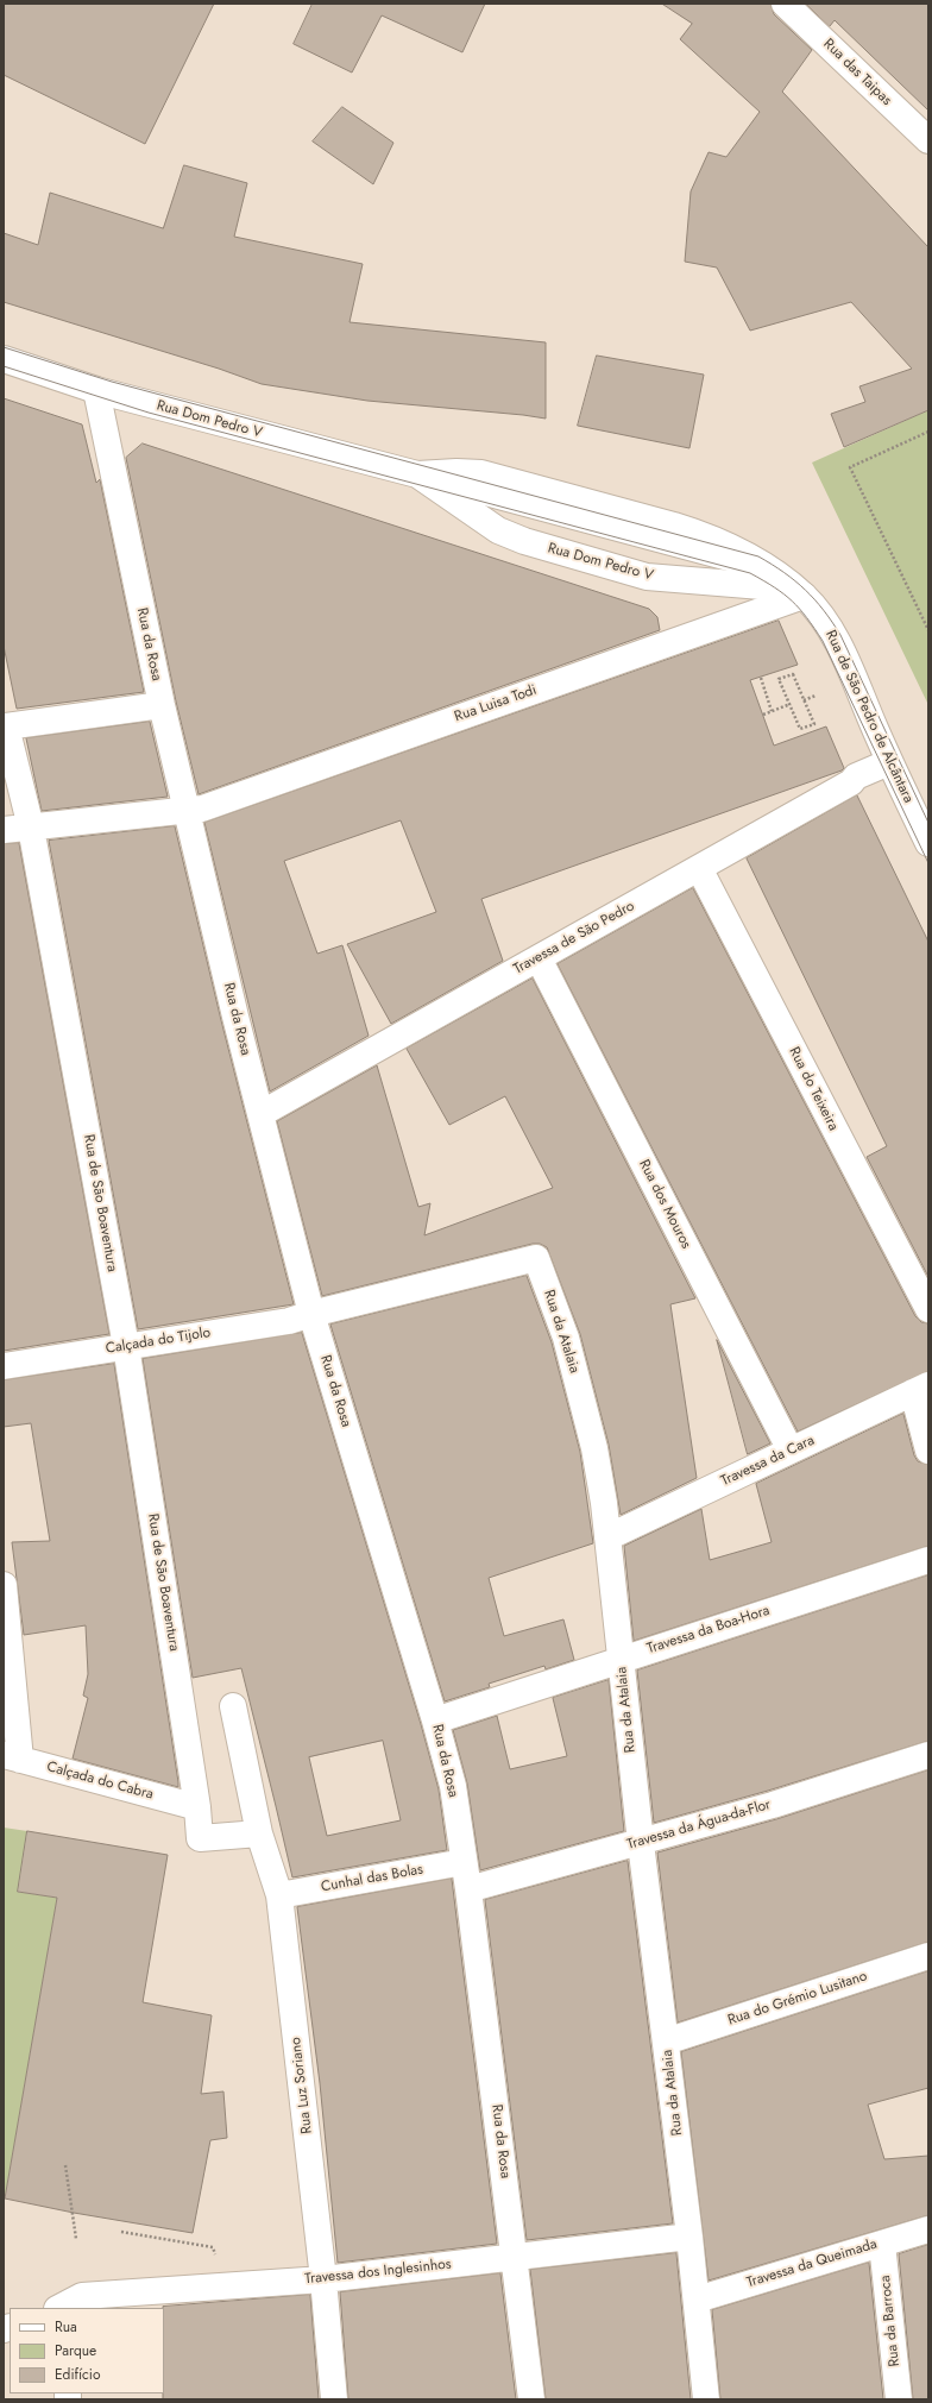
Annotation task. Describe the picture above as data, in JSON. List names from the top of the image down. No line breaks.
{"streets":{"street":["Rua das Taipas","Rua Dom Pedro V","Rua da Rosa","Rua Luisa Todi","Rua de São Pedro de Alcântara","Travessa de São Pedro","Rua do Teixeira","Rua de São Boaventura","Rua dos Mouros","Rua da Atalaia","Calçada do Tijolo","Travessa da Cara","Travessa da Boa-Hora","Calçada do Cabra","Travessa da Água-da-Flor","Cunhal das Bolas","Rua do Grémio Lusitano","Rua Luz Soriano","Travessa da Queimada","Travessa dos Inglesinhos","Rua da Barroca"]},"crossings":[["Rua Dom Pedro V","Rua da Rosa"],["Rua Dom Pedro V","Rua Luisa Todi"],["Rua Dom Pedro V","Rua de São Pedro de Alcântara"],["Rua da Rosa","Rua Luisa Todi"],["Rua da Rosa","Travessa de São Pedro"],["Rua da Rosa","Rua de São Boaventura"],["Rua da Rosa","Rua da Atalaia"],["Rua da Rosa","Calçada do Tijolo"],["Rua da Rosa","Travessa da Boa-Hora"],["Rua da Rosa","Travessa da Água-da-Flor"],["Rua da Rosa","Cunhal das Bolas"],["Rua da Rosa","Travessa dos Inglesinhos"],["Rua Luisa Todi","Rua de São Pedro de Alcântara"],["Rua Luisa Todi","Rua de São Boaventura"],["Rua de São Pedro de Alcântara","Travessa de São Pedro"],["Travessa de São Pedro","Rua do Teixeira"],["Travessa de São Pedro","Rua dos Mouros"],["Rua de São Boaventura","Calçada do Tijolo"],["Rua de São Boaventura","Calçada do Cabra"],["Rua de São Boaventura","Rua Luz Soriano"],["Rua dos Mouros","Travessa da Cara"],["Rua da Atalaia","Calçada do Tijolo"],["Rua da Atalaia","Travessa da Cara"],["Rua da Atalaia","Travessa da Boa-Hora"],["Rua da Atalaia","Travessa da Água-da-Flor"],["Rua da Atalaia","Rua do Grémio Lusitano"],["Rua da Atalaia","Travessa da Queimada"],["Rua da Atalaia","Travessa dos Inglesinhos"],["Cunhal das Bolas","Rua Luz Soriano"],["Rua Luz Soriano","Travessa dos Inglesinhos"],["Travessa da Queimada","Rua da Barroca"]],"legend":["Rua","Parque","Edifício"]}
